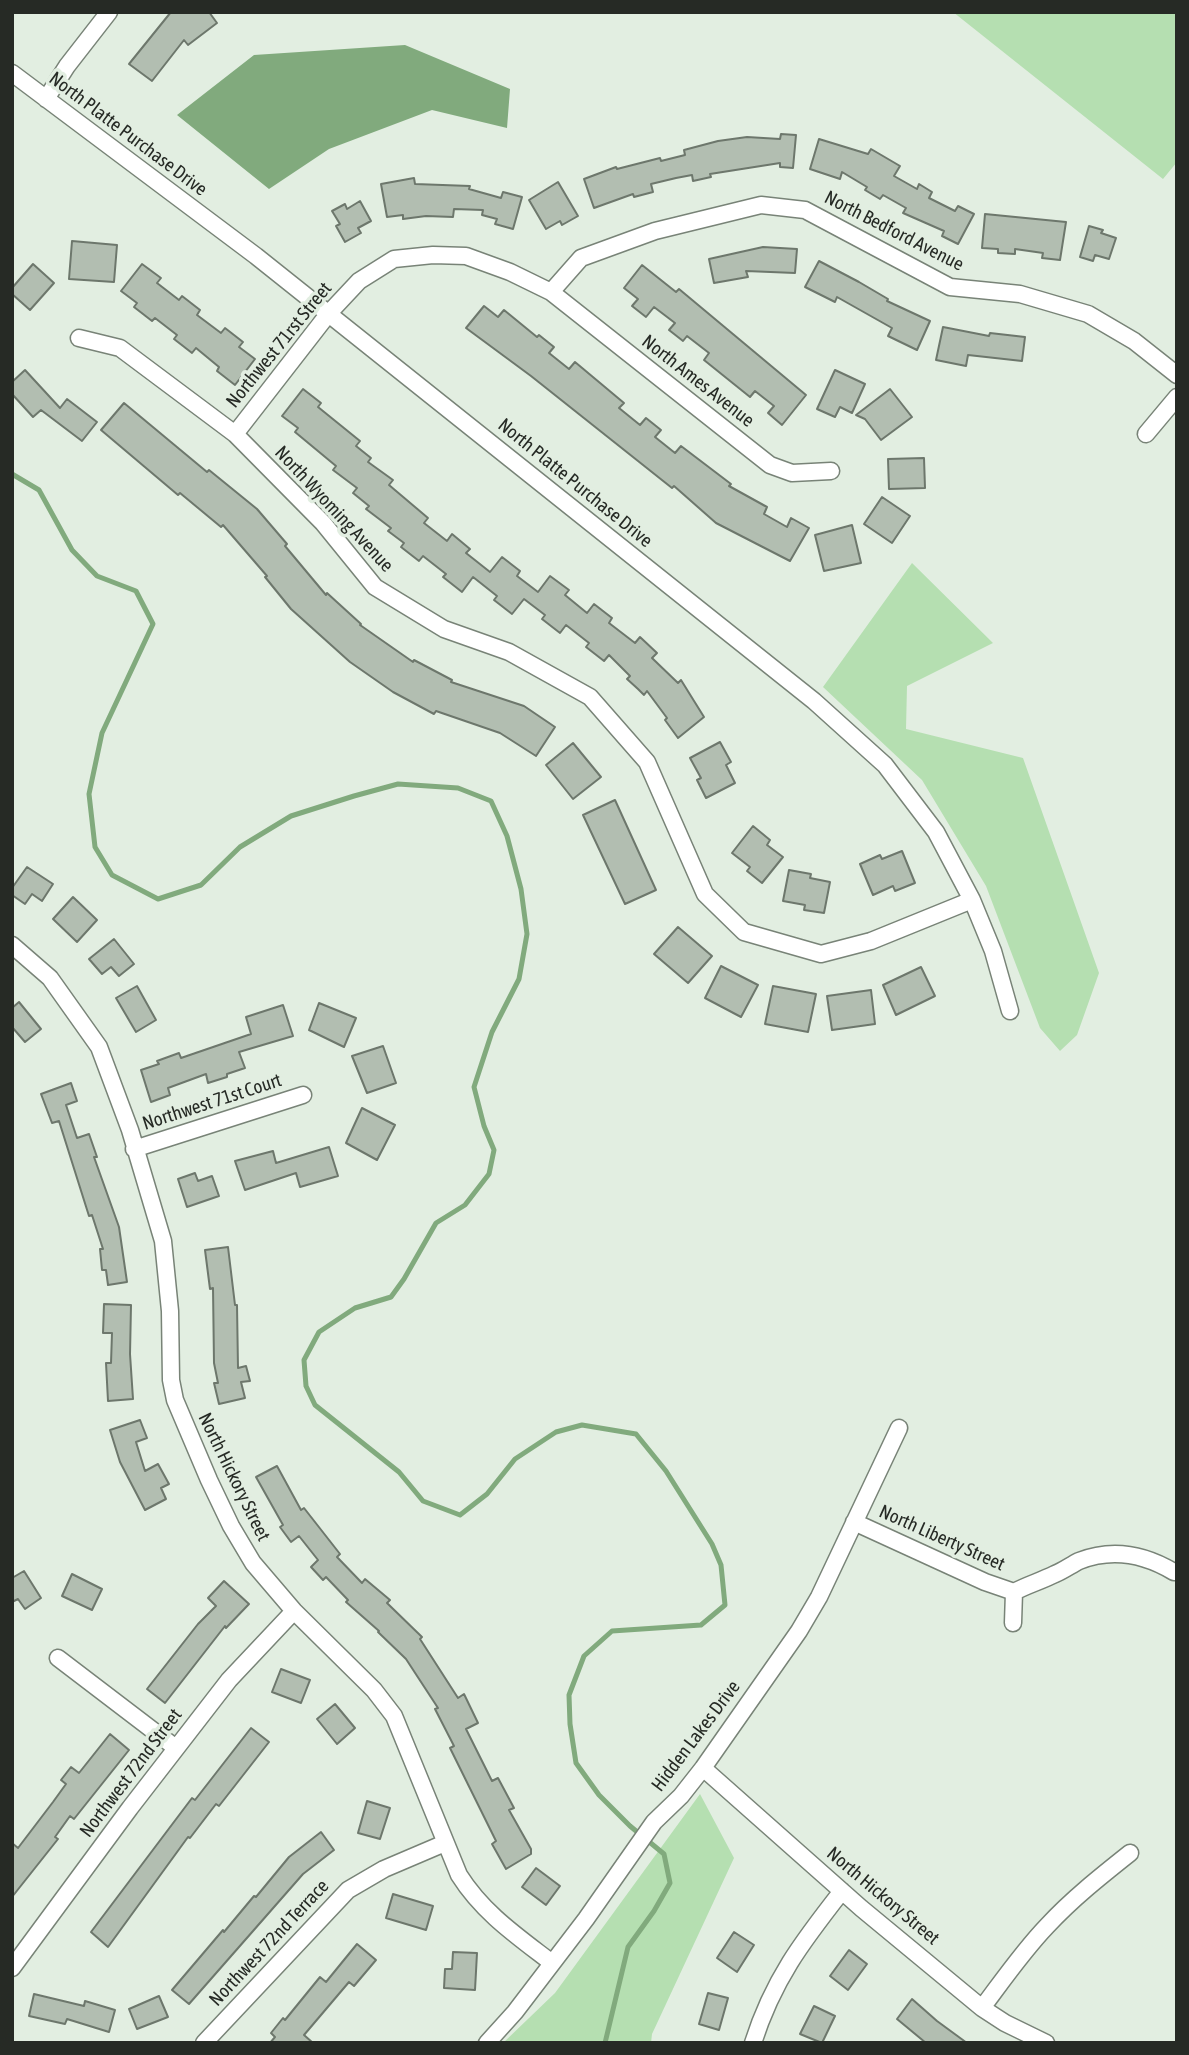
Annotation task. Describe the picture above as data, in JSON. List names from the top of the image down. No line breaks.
{"streets":{"street":["North Platte Purchase Drive","North Bedford Avenue","Northwest 71rst Street","North Ames Avenue","North Wyoming Avenue","Northwest 71st Court","North Hickory Street","North Liberty Street","Hidden Lakes Drive","Northwest 72nd Street","Northwest 72nd Terrace"]},"crossings":[["North Platte Purchase Drive","Northwest 71rst Street"],["North Platte Purchase Drive","North Wyoming Avenue"],["North Bedford Avenue","Northwest 71rst Street"],["North Bedford Avenue","North Ames Avenue"],["Northwest 71rst Street","North Ames Avenue"],["Northwest 71rst Street","North Wyoming Avenue"],["Northwest 71st Court","North Hickory Street"],["North Hickory Street","Hidden Lakes Drive"],["North Hickory Street","Northwest 72nd Street"],["North Hickory Street","Northwest 72nd Terrace"],["North Liberty Street","Hidden Lakes Drive"]]}
